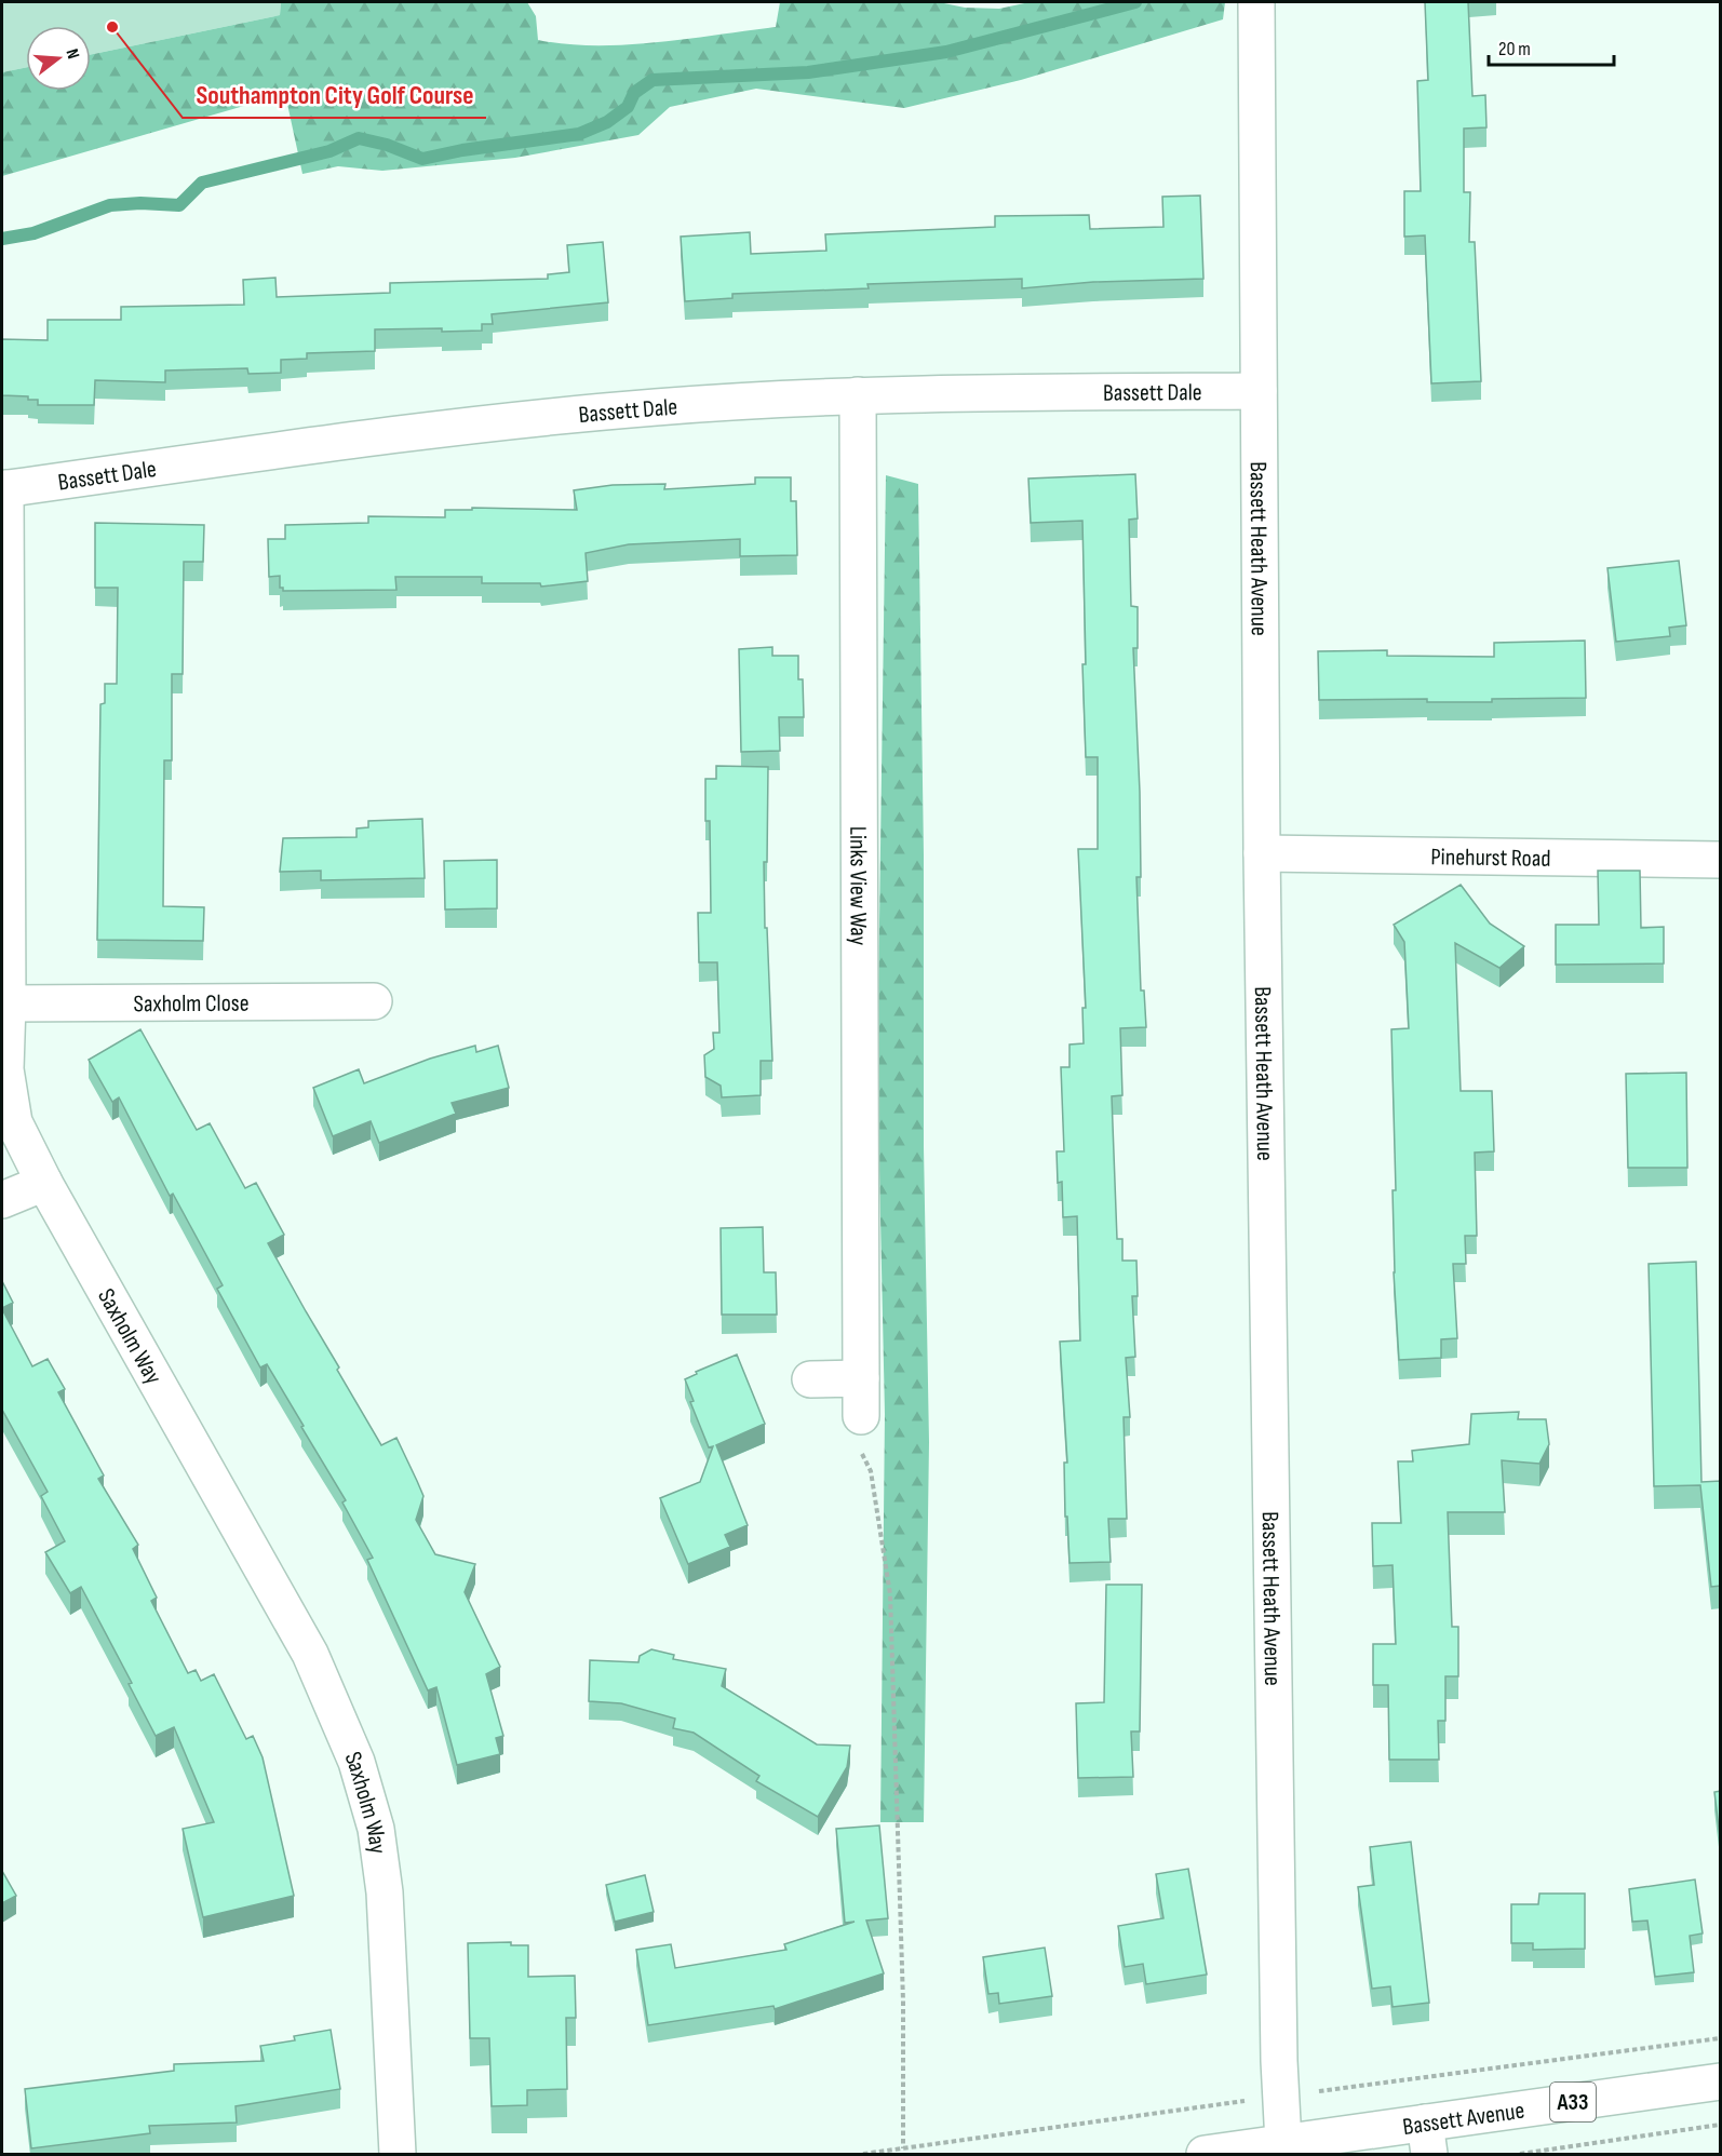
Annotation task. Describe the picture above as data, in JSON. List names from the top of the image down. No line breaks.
{"streets":{"street":["Bassett Dale","Bassett Heath Avenue","Pinehurst Road","Links View Way","Saxholm Close","Saxholm Way","A33","Bassett Avenue"]},"crossings":[["Bassett Dale","Bassett Heath Avenue"],["Bassett Dale","Links View Way"],["Bassett Dale","Saxholm Way"],["Bassett Heath Avenue","Pinehurst Road"],["Bassett Heath Avenue","Bassett Avenue"],["Saxholm Close","Saxholm Way"]],"places":["Southampton City Golf Course"],"scale_bar":"20 m","north":"right"}
